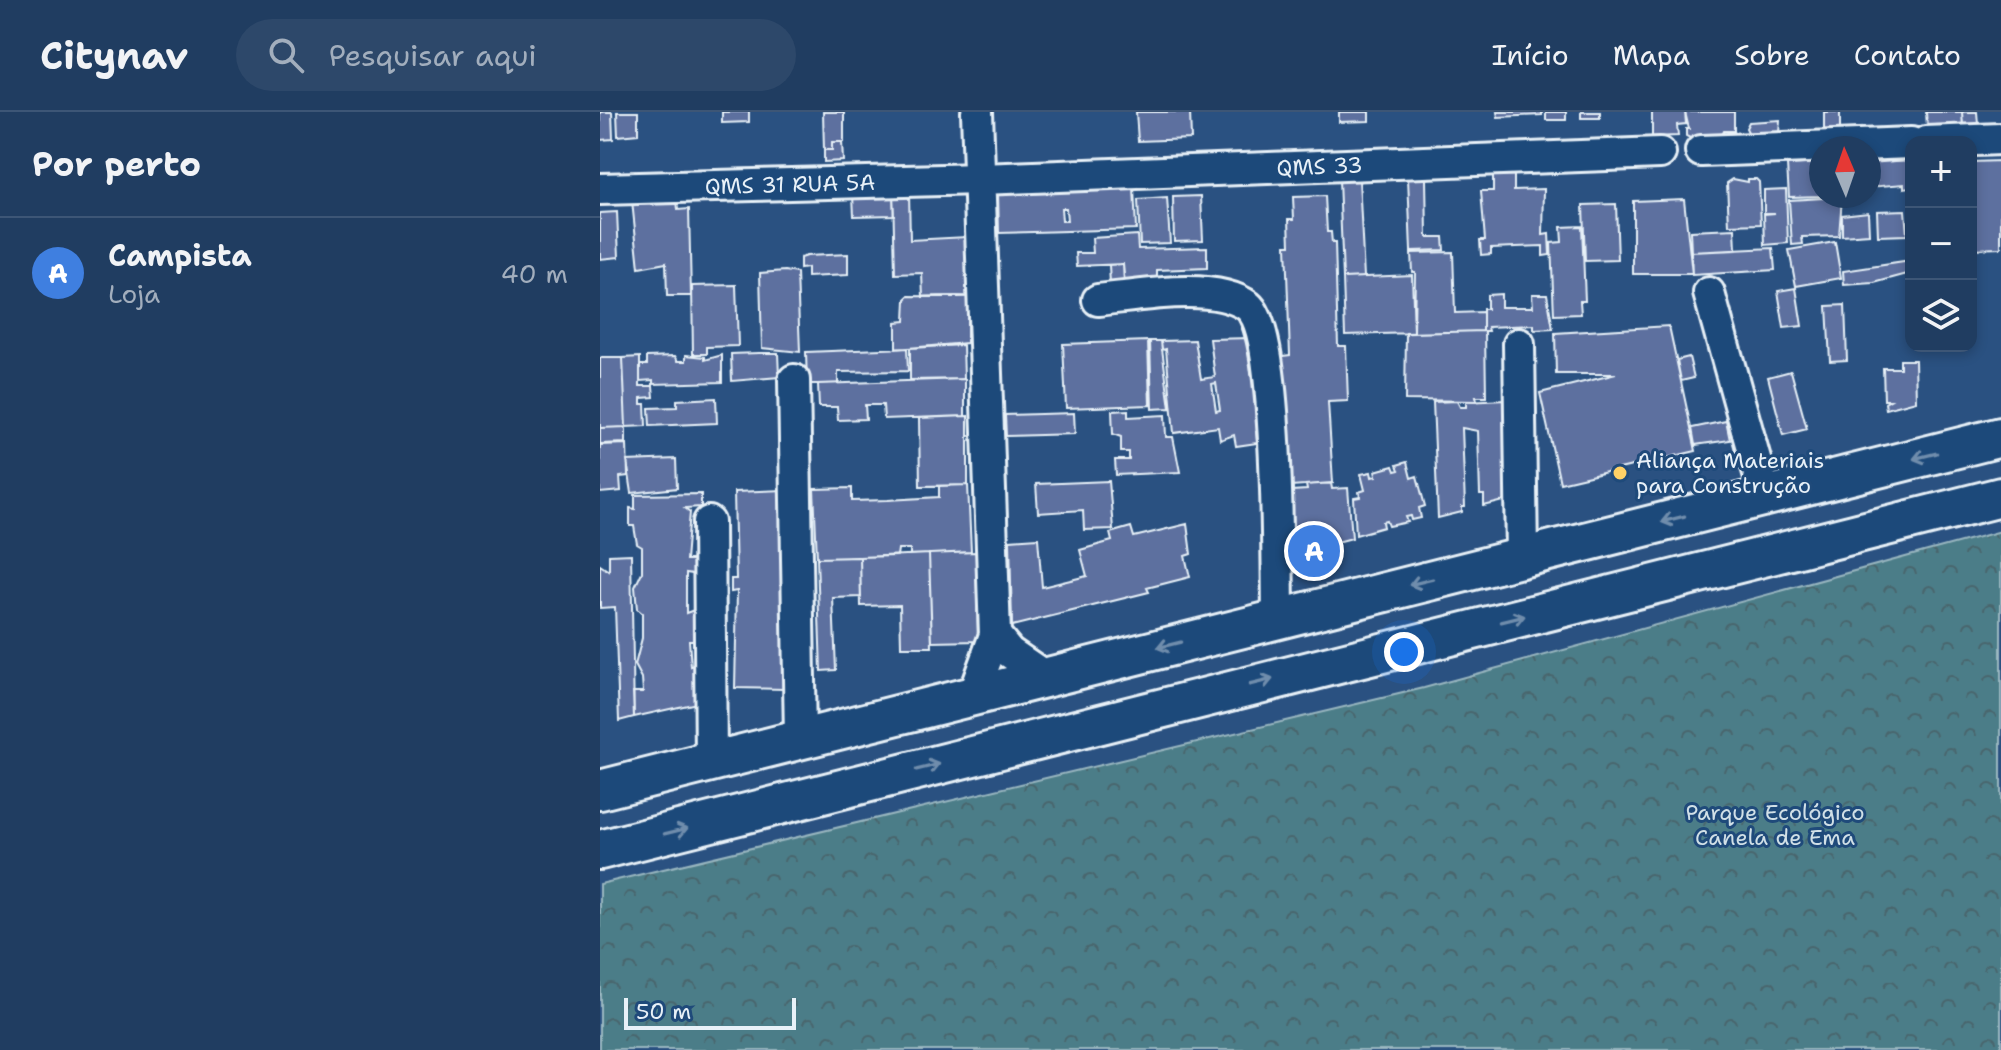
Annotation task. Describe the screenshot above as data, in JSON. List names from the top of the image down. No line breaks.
{"streets":{"street":["QMS 33","QMS 31 RUA 5A"]},"crossings":[["QMS 33","QMS 31 RUA 5A"]],"parks":["Parque Ecológico Canela de Ema"],"places":["Aliança Materiais para Construção"],"scale_bar":"50 m","north":"top","page":{"header":"Citynav","search":"Pesquisar aqui","nav":["Início","Mapa","Sobre","Contato"],"heading":"Por perto","map_buttons":["+","−"],"list":[{"mark":"A","name":"Campista","note":"Loja","value":"40 m"}],"pins":"A","scale":"50 m"}}
